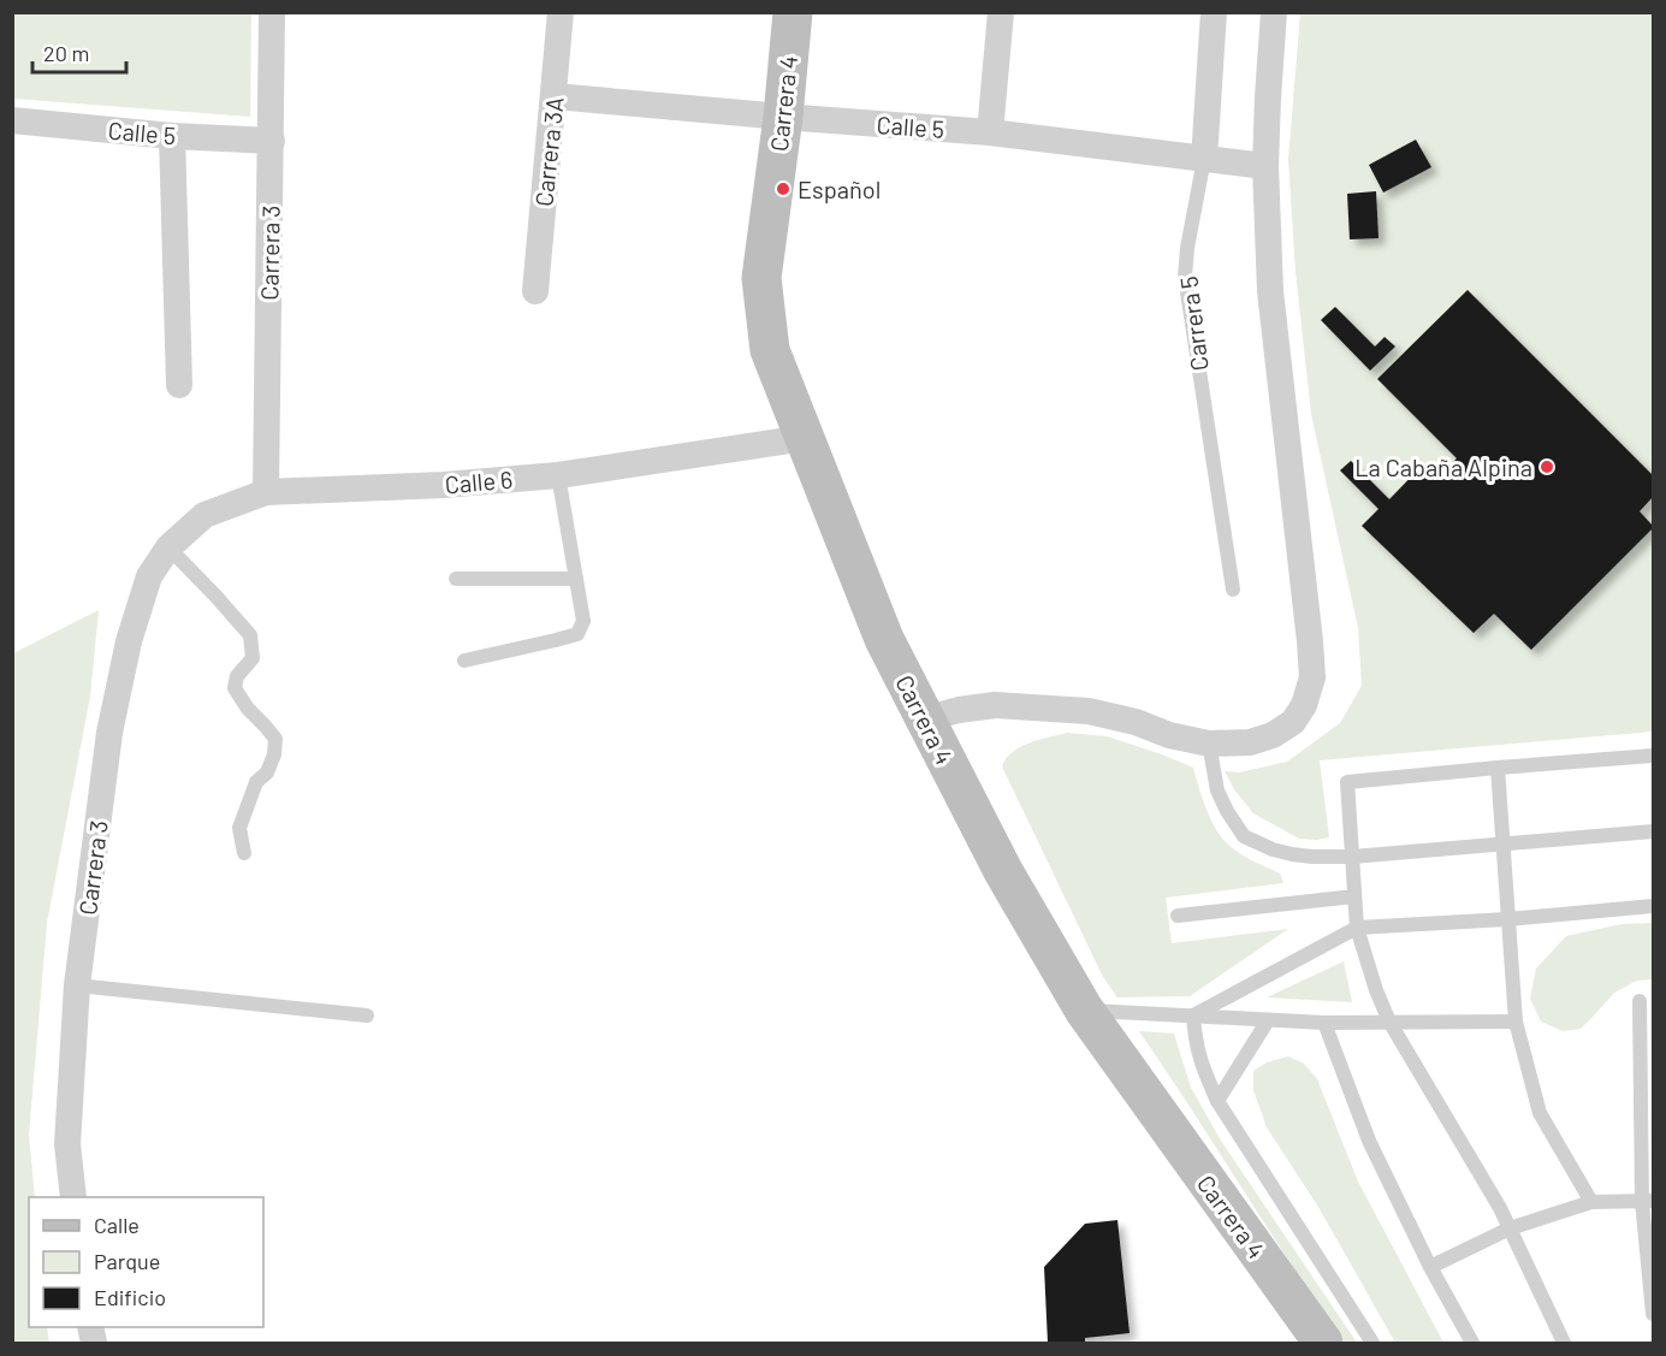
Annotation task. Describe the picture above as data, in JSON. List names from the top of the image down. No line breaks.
{"streets":{"main road":["Carrera 4"],"street":["Calle 5","Carrera 3A","Carrera 3","Carrera 5","Calle 6"]},"crossings":[["Carrera 4","Calle 5"],["Carrera 4","Calle 6"],["Calle 5","Carrera 3A"],["Calle 5","Carrera 3"],["Calle 5","Carrera 5"],["Carrera 3","Calle 6"]],"places":["Español","La Cabaña Alpina"],"legend":["Calle","Parque","Edificio"],"scale_bar":"20 m"}
